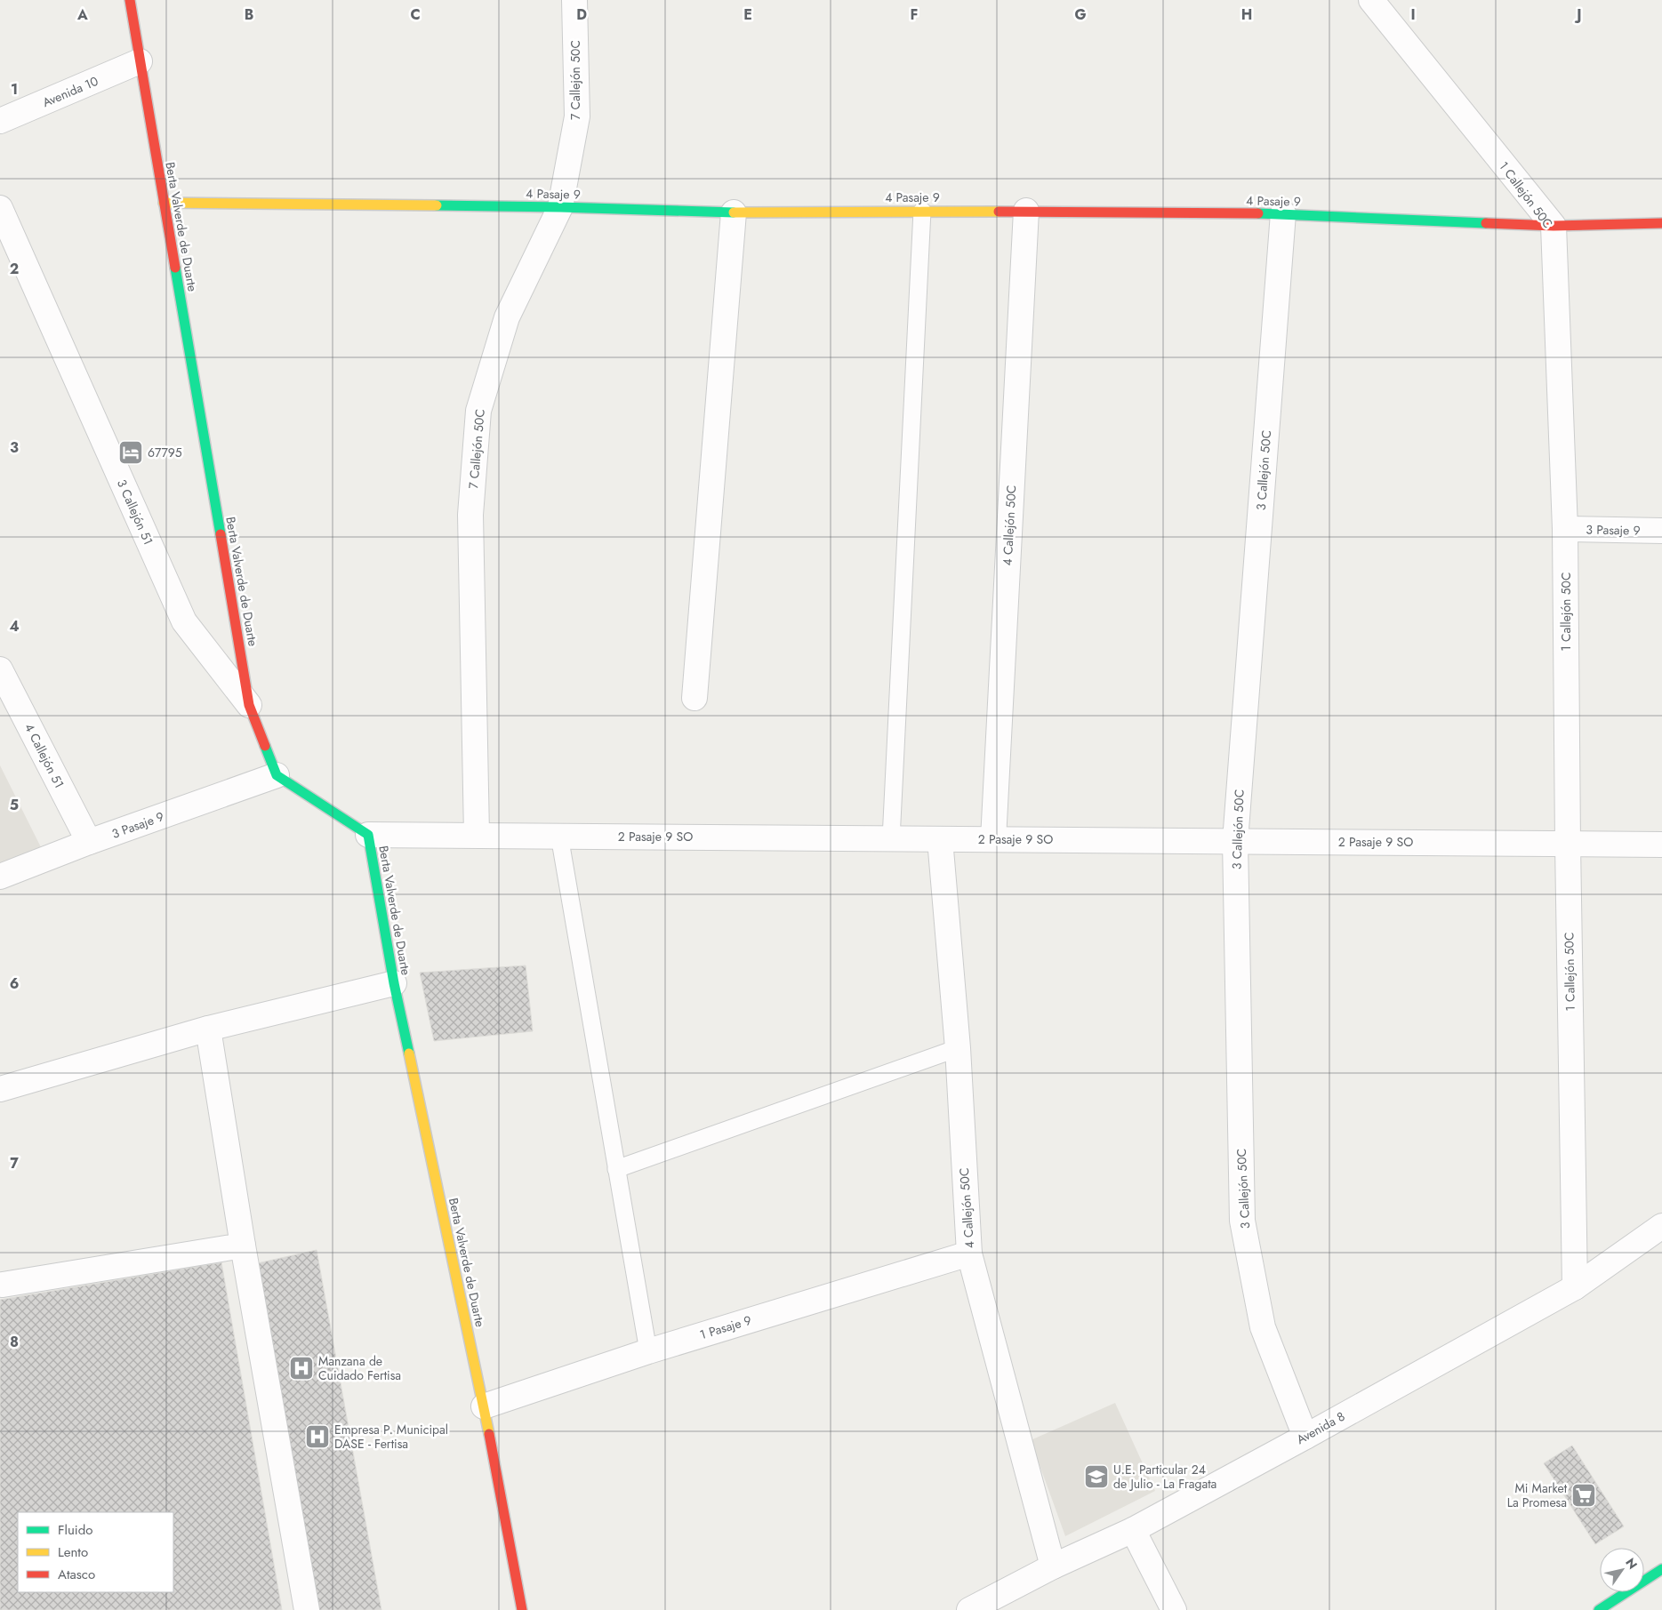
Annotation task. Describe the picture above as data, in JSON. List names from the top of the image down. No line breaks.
{"streets":{"street":["7 Callejón 50C","Avenida 10","4 Pasaje 9","1 Callejón 50C","Berta Valverde de Duarte","3 Callejón 50C","3 Callejón 51","4 Callejón 50C","3 Pasaje 9","4 Callejón 51","2 Pasaje 9 SO","1 Pasaje 9","Avenida 8"]},"crossings":[["7 Callejón 50C","4 Pasaje 9"],["7 Callejón 50C","2 Pasaje 9 SO"],["Avenida 10","Berta Valverde de Duarte"],["4 Pasaje 9","1 Callejón 50C"],["4 Pasaje 9","Berta Valverde de Duarte"],["4 Pasaje 9","3 Callejón 50C"],["4 Pasaje 9","4 Callejón 50C"],["1 Callejón 50C","3 Pasaje 9"],["1 Callejón 50C","2 Pasaje 9 SO"],["1 Callejón 50C","Avenida 8"],["Berta Valverde de Duarte","3 Callejón 51"],["Berta Valverde de Duarte","3 Pasaje 9"],["Berta Valverde de Duarte","2 Pasaje 9 SO"],["Berta Valverde de Duarte","1 Pasaje 9"],["3 Callejón 50C","2 Pasaje 9 SO"],["3 Callejón 50C","Avenida 8"],["4 Callejón 50C","2 Pasaje 9 SO"],["4 Callejón 50C","1 Pasaje 9"],["4 Callejón 50C","Avenida 8"],["3 Pasaje 9","4 Callejón 51"]],"places":{"hotel":["67795"],"hospital":["Manzana de Cuidado Fertisa","Empresa P. Municipal DASE - Fertisa"],"school or university":["U.E. Particular 24 de Julio - La Fragata"],"supermarket":["Mi Market La Promesa"]},"legend":["Fluido","Lento","Atasco"],"north":"top right","grid":{"columns":["A","B","C","D","E","F","G","H","I","J"],"rows":["1","2","3","4","5","6","7","8"]}}
